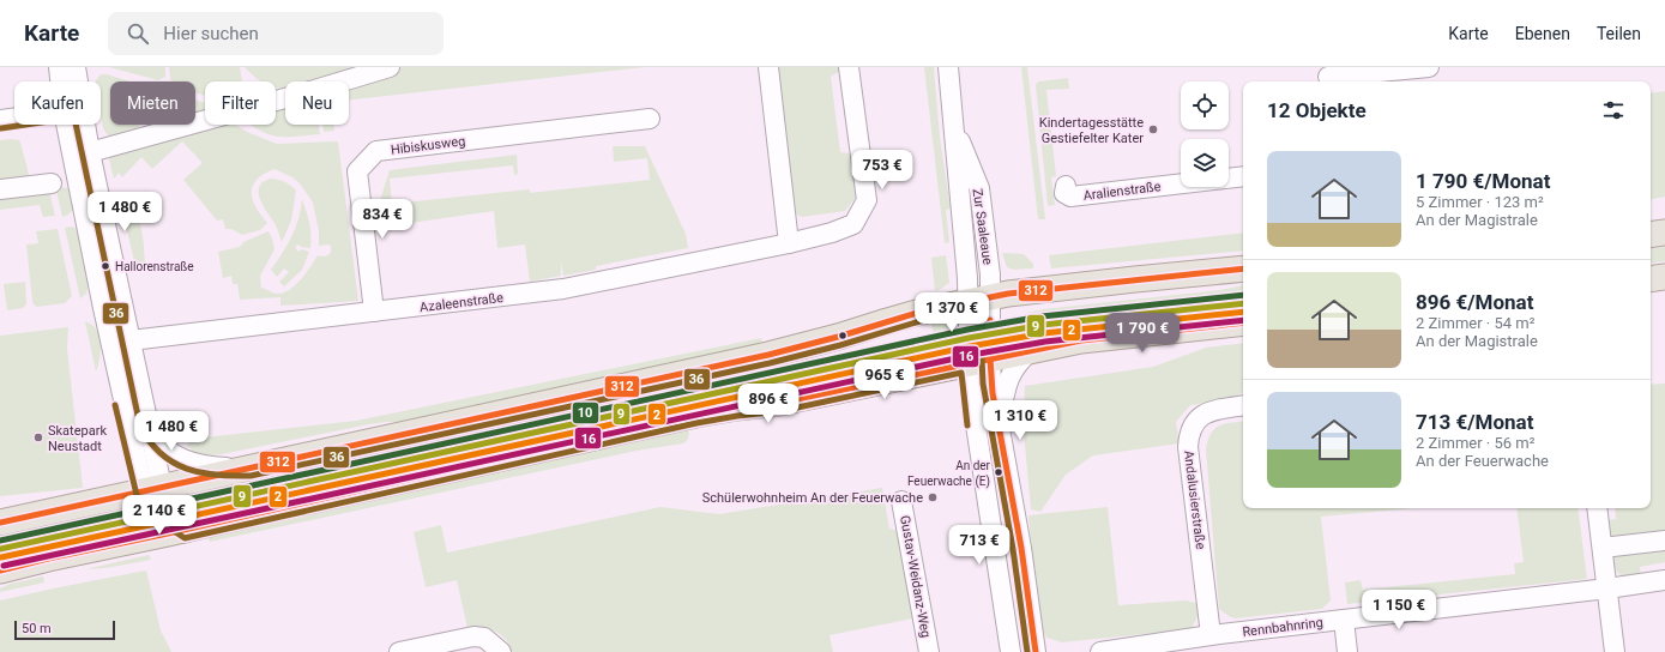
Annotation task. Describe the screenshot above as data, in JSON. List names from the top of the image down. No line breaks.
{"streets":{"street":["Hibiskusweg","Aralienstraße","Zur Saaleaue","Azaleenstraße","Andalusierstraße","Gustav-Weidanz-Weg","Rennbahnring"]},"crossings":[["Hibiskusweg","Azaleenstraße"],["Andalusierstraße","Rennbahnring"]],"places":["Kindertagesstätte Gestiefelter Kater","Hallorenstraße","Skatepark Neustadt","An der Feuerwache (E)","Schülerwohnheim An der Feuerwache"],"lines":["transit line 36","transit line 312","transit line 10","transit line 9","tram line 2","transit line 16"],"scale_bar":"50 m","page":{"header":"Karte","search":"Hier suchen","nav":["Karte","Ebenen","Teilen"],"chip":["Kaufen","Mieten","Filter","Neu"],"heading":"12 Objekte","list":[{"name":"1 790 €/Monat","note":"5 Zimmer · 123 m² · An der Magistrale"},{"name":"896 €/Monat","note":"2 Zimmer · 54 m² · An der Magistrale"},{"name":"713 €/Monat","note":"2 Zimmer · 56 m² · An der Feuerwache"}],"price":["753 €","1 480 €","834 €","1 370 €","1 790 €","965 €","896 €","1 310 €","1 480 €","2 140 €","713 €","1 150 €"],"scale":"50 m"}}
